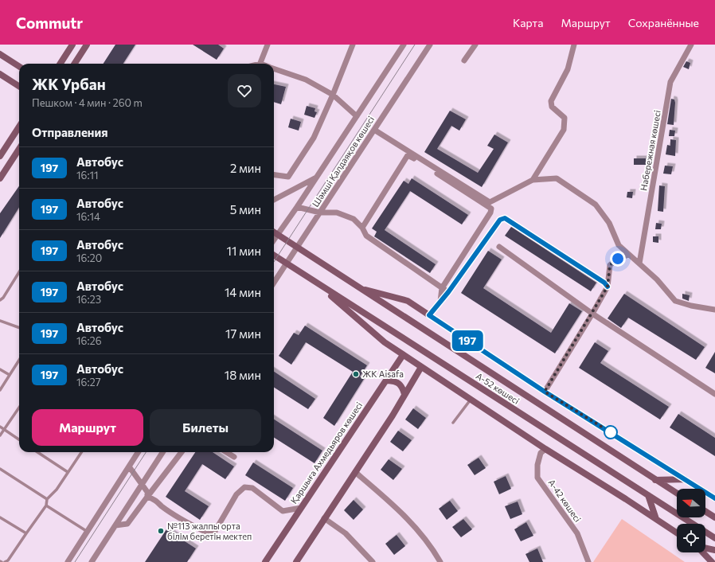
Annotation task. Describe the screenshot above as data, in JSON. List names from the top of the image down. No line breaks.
{"streets":{"street":["Набережная көшесі","Шәмші Қалдаяқов көшесі","А-52 көшесі","Қаршыға Ахмедьяров көшесі","А-42 көшесі"]},"crossings":[["Шәмші Қалдаяқов көшесі","А-52 көшесі"]],"places":["ЖК Aisafa","№113 жалпы орта білім беретін мектеп"],"lines":["bus line 197"],"north":"left","page":{"header":"Commutr","nav":["Карта","Маршрут","Сохранённые"],"on_map":"197","heading":[["ЖК Урбан","Пешком · 4 мин · 260 m"],"Отправления"],"list":[{"mark":"197","name":"Автобус","note":"16:11","value":"2 мин"},{"mark":"197","name":"Автобус","note":"16:14","value":"5 мин"},{"mark":"197","name":"Автобус","note":"16:20","value":"11 мин"},{"mark":"197","name":"Автобус","note":"16:23","value":"14 мин"},{"mark":"197","name":"Автобус","note":"16:26","value":"17 мин"},{"mark":"197","name":"Автобус","note":"16:27","value":"18 мин"}],"buttons":["Маршрут","Билеты"]}}
